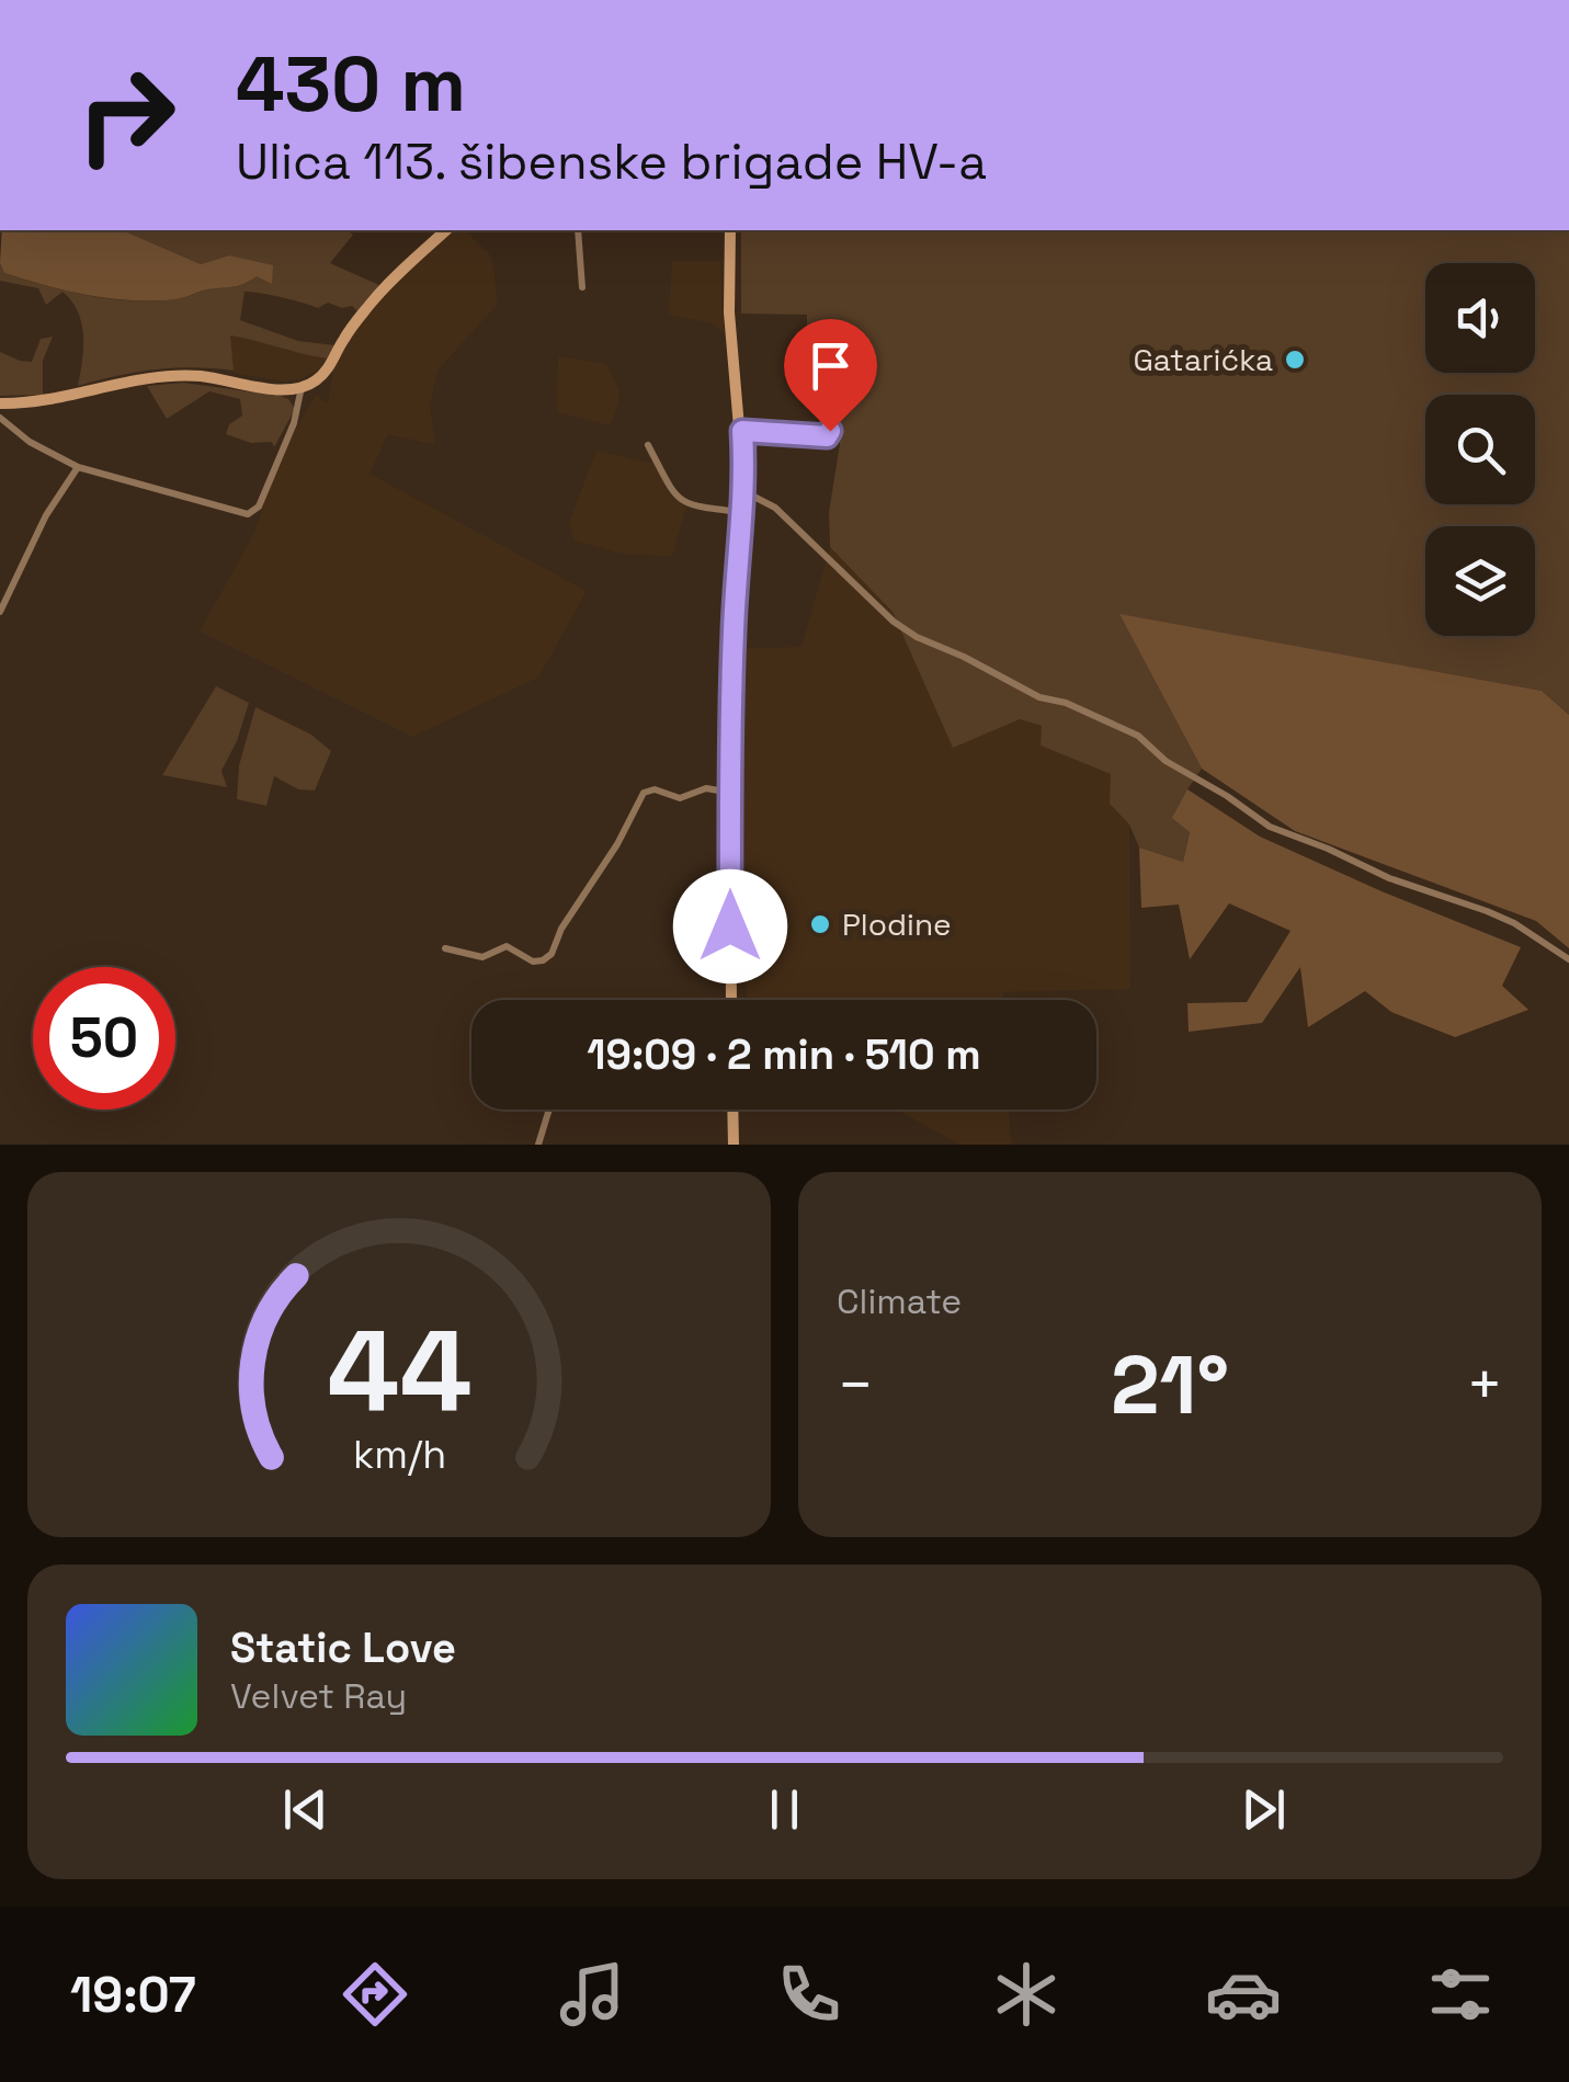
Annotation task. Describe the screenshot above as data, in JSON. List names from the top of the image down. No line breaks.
{"places":["Gatarićka","Plodine"],"page":{"turn":["430 m","Ulica 113. šibenske brigade HV-a"],"limit":"50","trip":"19:09 · 2 min · 510 m","tile":"Climate","heat":["−","21°","+"],"song":["Static Love","Velvet Ray"],"tabs":"19:07","gauge":["44","km/h"]}}
